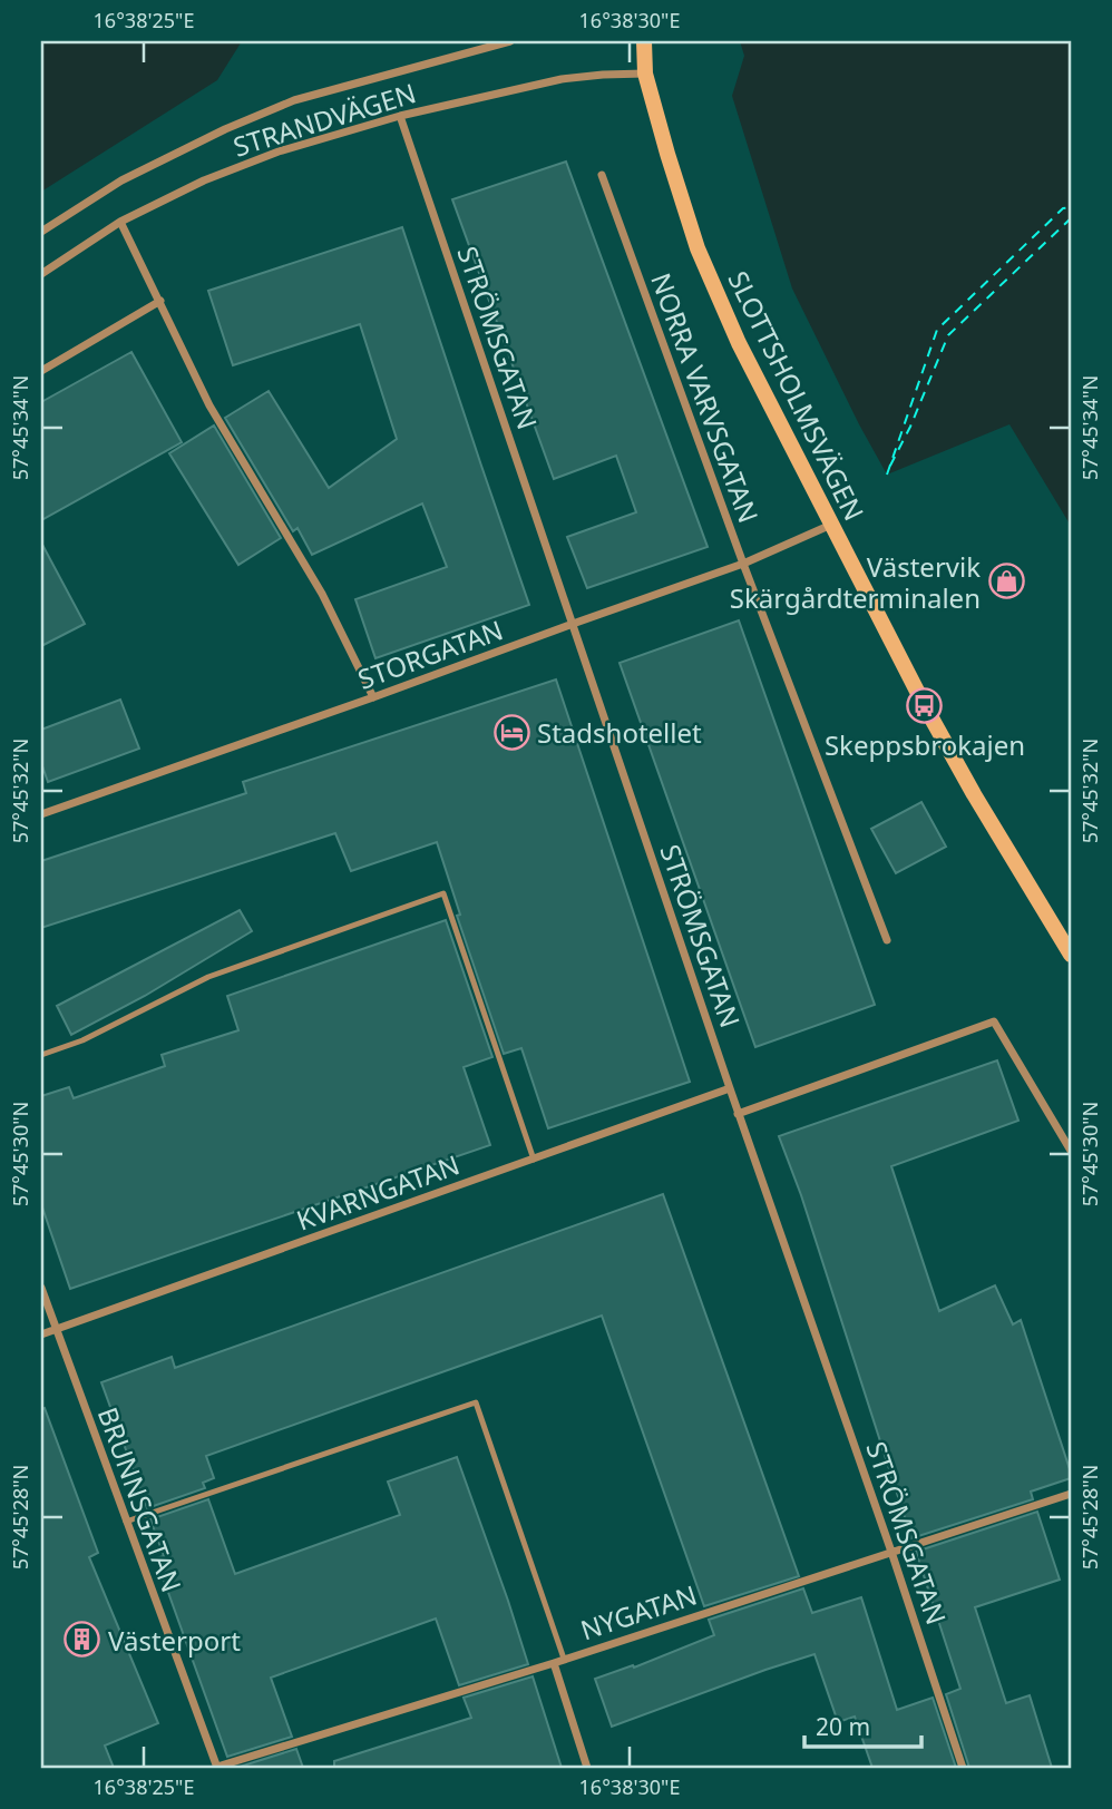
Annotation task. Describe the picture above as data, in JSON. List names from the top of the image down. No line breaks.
{"streets":{"street":["STRANDVÄGEN","STRÖMSGATAN","SLOTTSHOLMSVÄGEN","NORRA VARVSGATAN","STORGATAN","KVARNGATAN","BRUNNSGATAN","NYGATAN"]},"crossings":[["STRANDVÄGEN","STRÖMSGATAN"],["STRANDVÄGEN","SLOTTSHOLMSVÄGEN"],["STRÖMSGATAN","STORGATAN"],["STRÖMSGATAN","KVARNGATAN"],["STRÖMSGATAN","NYGATAN"],["SLOTTSHOLMSVÄGEN","STORGATAN"],["NORRA VARVSGATAN","STORGATAN"],["KVARNGATAN","BRUNNSGATAN"],["BRUNNSGATAN","NYGATAN"]],"places":{"shop":["Västervik Skärgårdterminalen"],"bus stop":["Skeppsbrokajen"],"hotel":["Stadshotellet"],"building":["Västerport"]},"scale_bar":"20 m","coordinates":["16°38'25\"E","16°38'30\"E","57°45'34\"N","57°45'32\"N","57°45'30\"N","57°45'28\"N"]}
